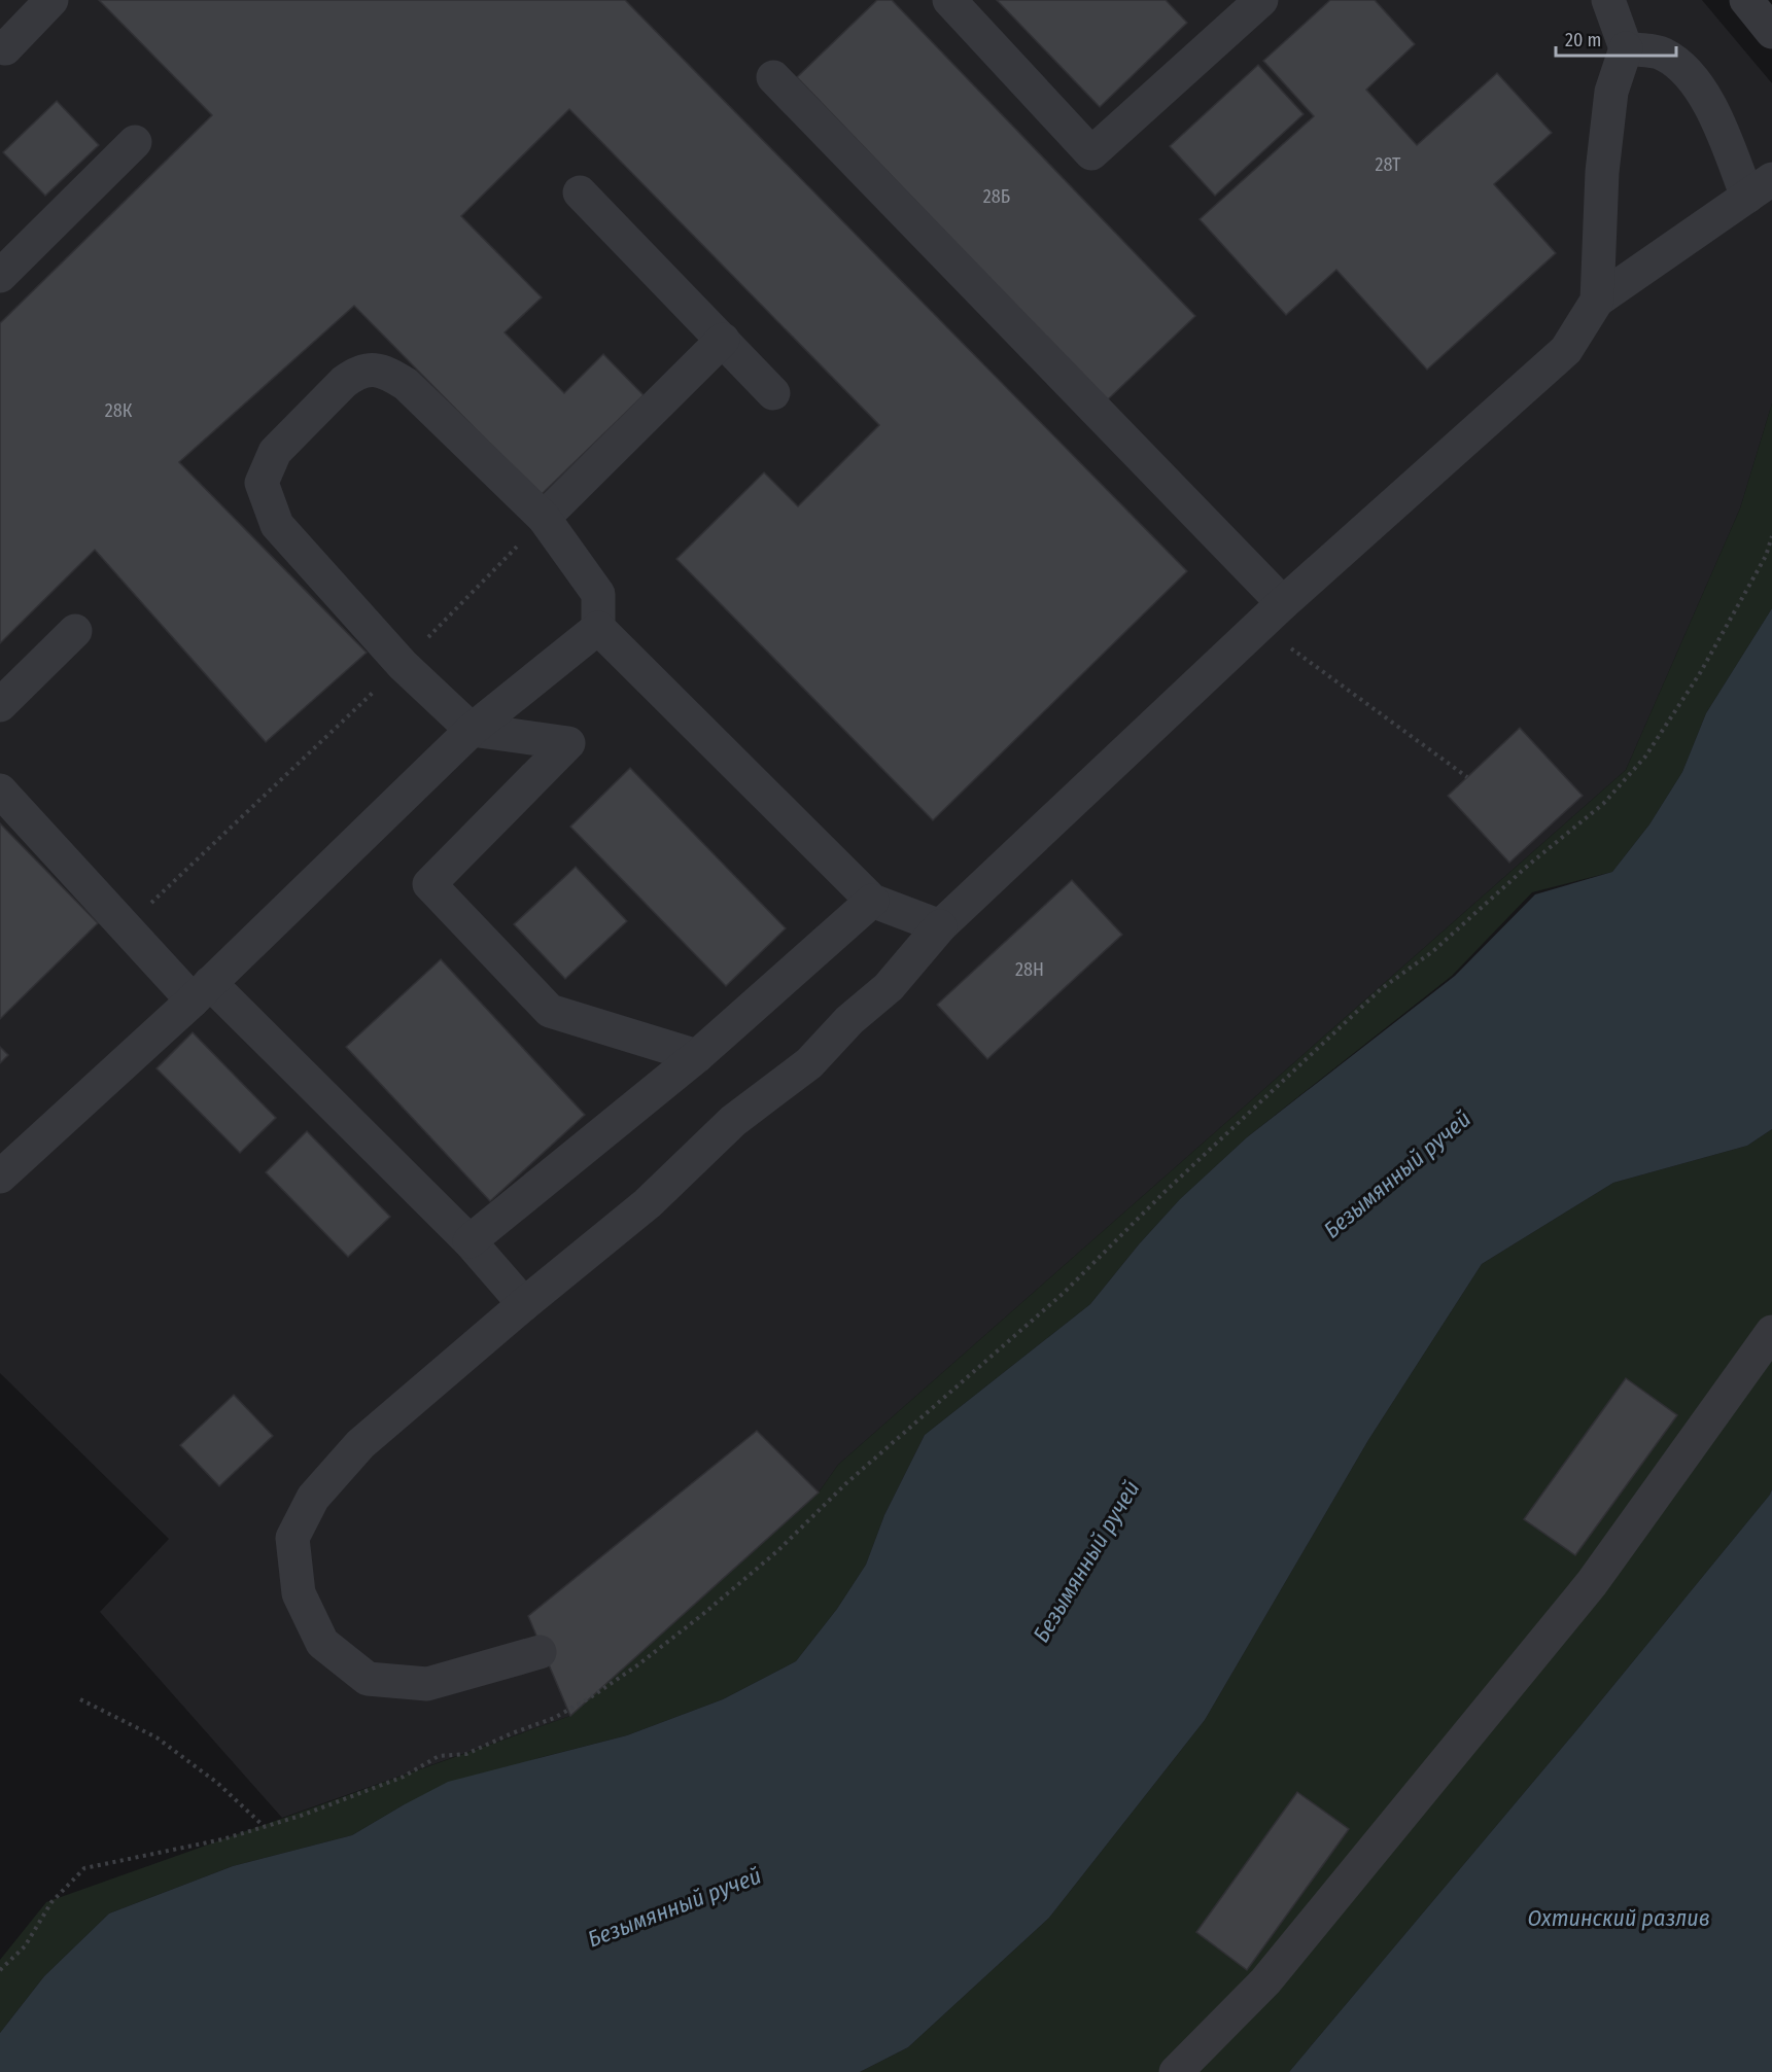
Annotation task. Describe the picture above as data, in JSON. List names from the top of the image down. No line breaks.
{"water":["Безымянный ручей","Охтинский разлив"],"house_numbers":["28Т","28Б","28К","28Н"],"scale_bar":"20 m"}
